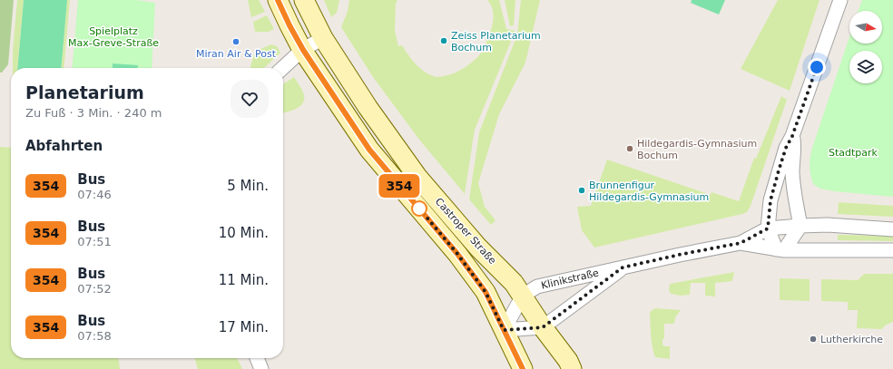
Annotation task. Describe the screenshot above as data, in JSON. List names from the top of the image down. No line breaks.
{"streets":{"main road":["Castroper Straße"],"street":["Klinikstraße"]},"crossings":[["Castroper Straße","Klinikstraße"]],"parks":["Spielplatz Max-Greve-Straße","Stadtpark"],"places":["Zeiss Planetarium Bochum","Miran Air & Post","Hildegardis-Gymnasium Bochum","Brunnenfigur Hildegardis-Gymnasium","Lutherkirche"],"lines":["bus line 354"],"north":"right","page":{"on_map":"354","heading":[["Planetarium","Zu Fuß · 3 Min. · 240 m"],"Abfahrten"],"list":[{"mark":"354","name":"Bus","note":"07:46","value":"5 Min."},{"mark":"354","name":"Bus","note":"07:51","value":"10 Min."},{"mark":"354","name":"Bus","note":"07:52","value":"11 Min."},{"mark":"354","name":"Bus","note":"07:58","value":"17 Min."}]}}
